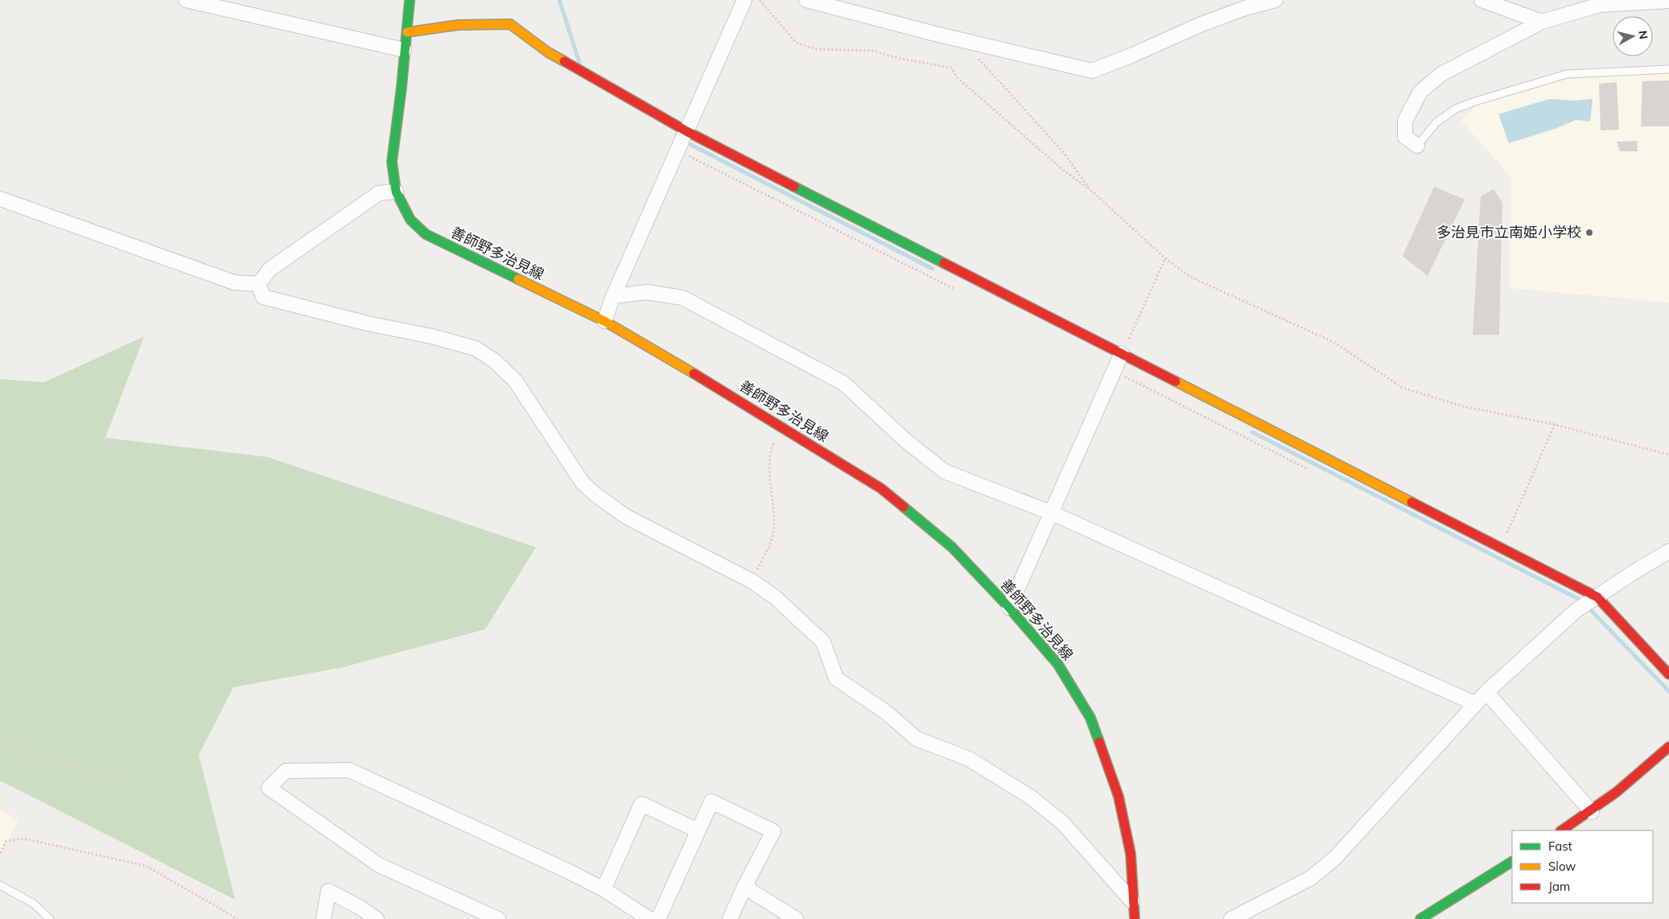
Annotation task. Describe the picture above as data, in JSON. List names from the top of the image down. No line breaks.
{"streets":{"street":["善師野多治見線"]},"places":["多治見市立南姫小学校"],"legend":["Fast","Slow","Jam"],"north":"right"}
